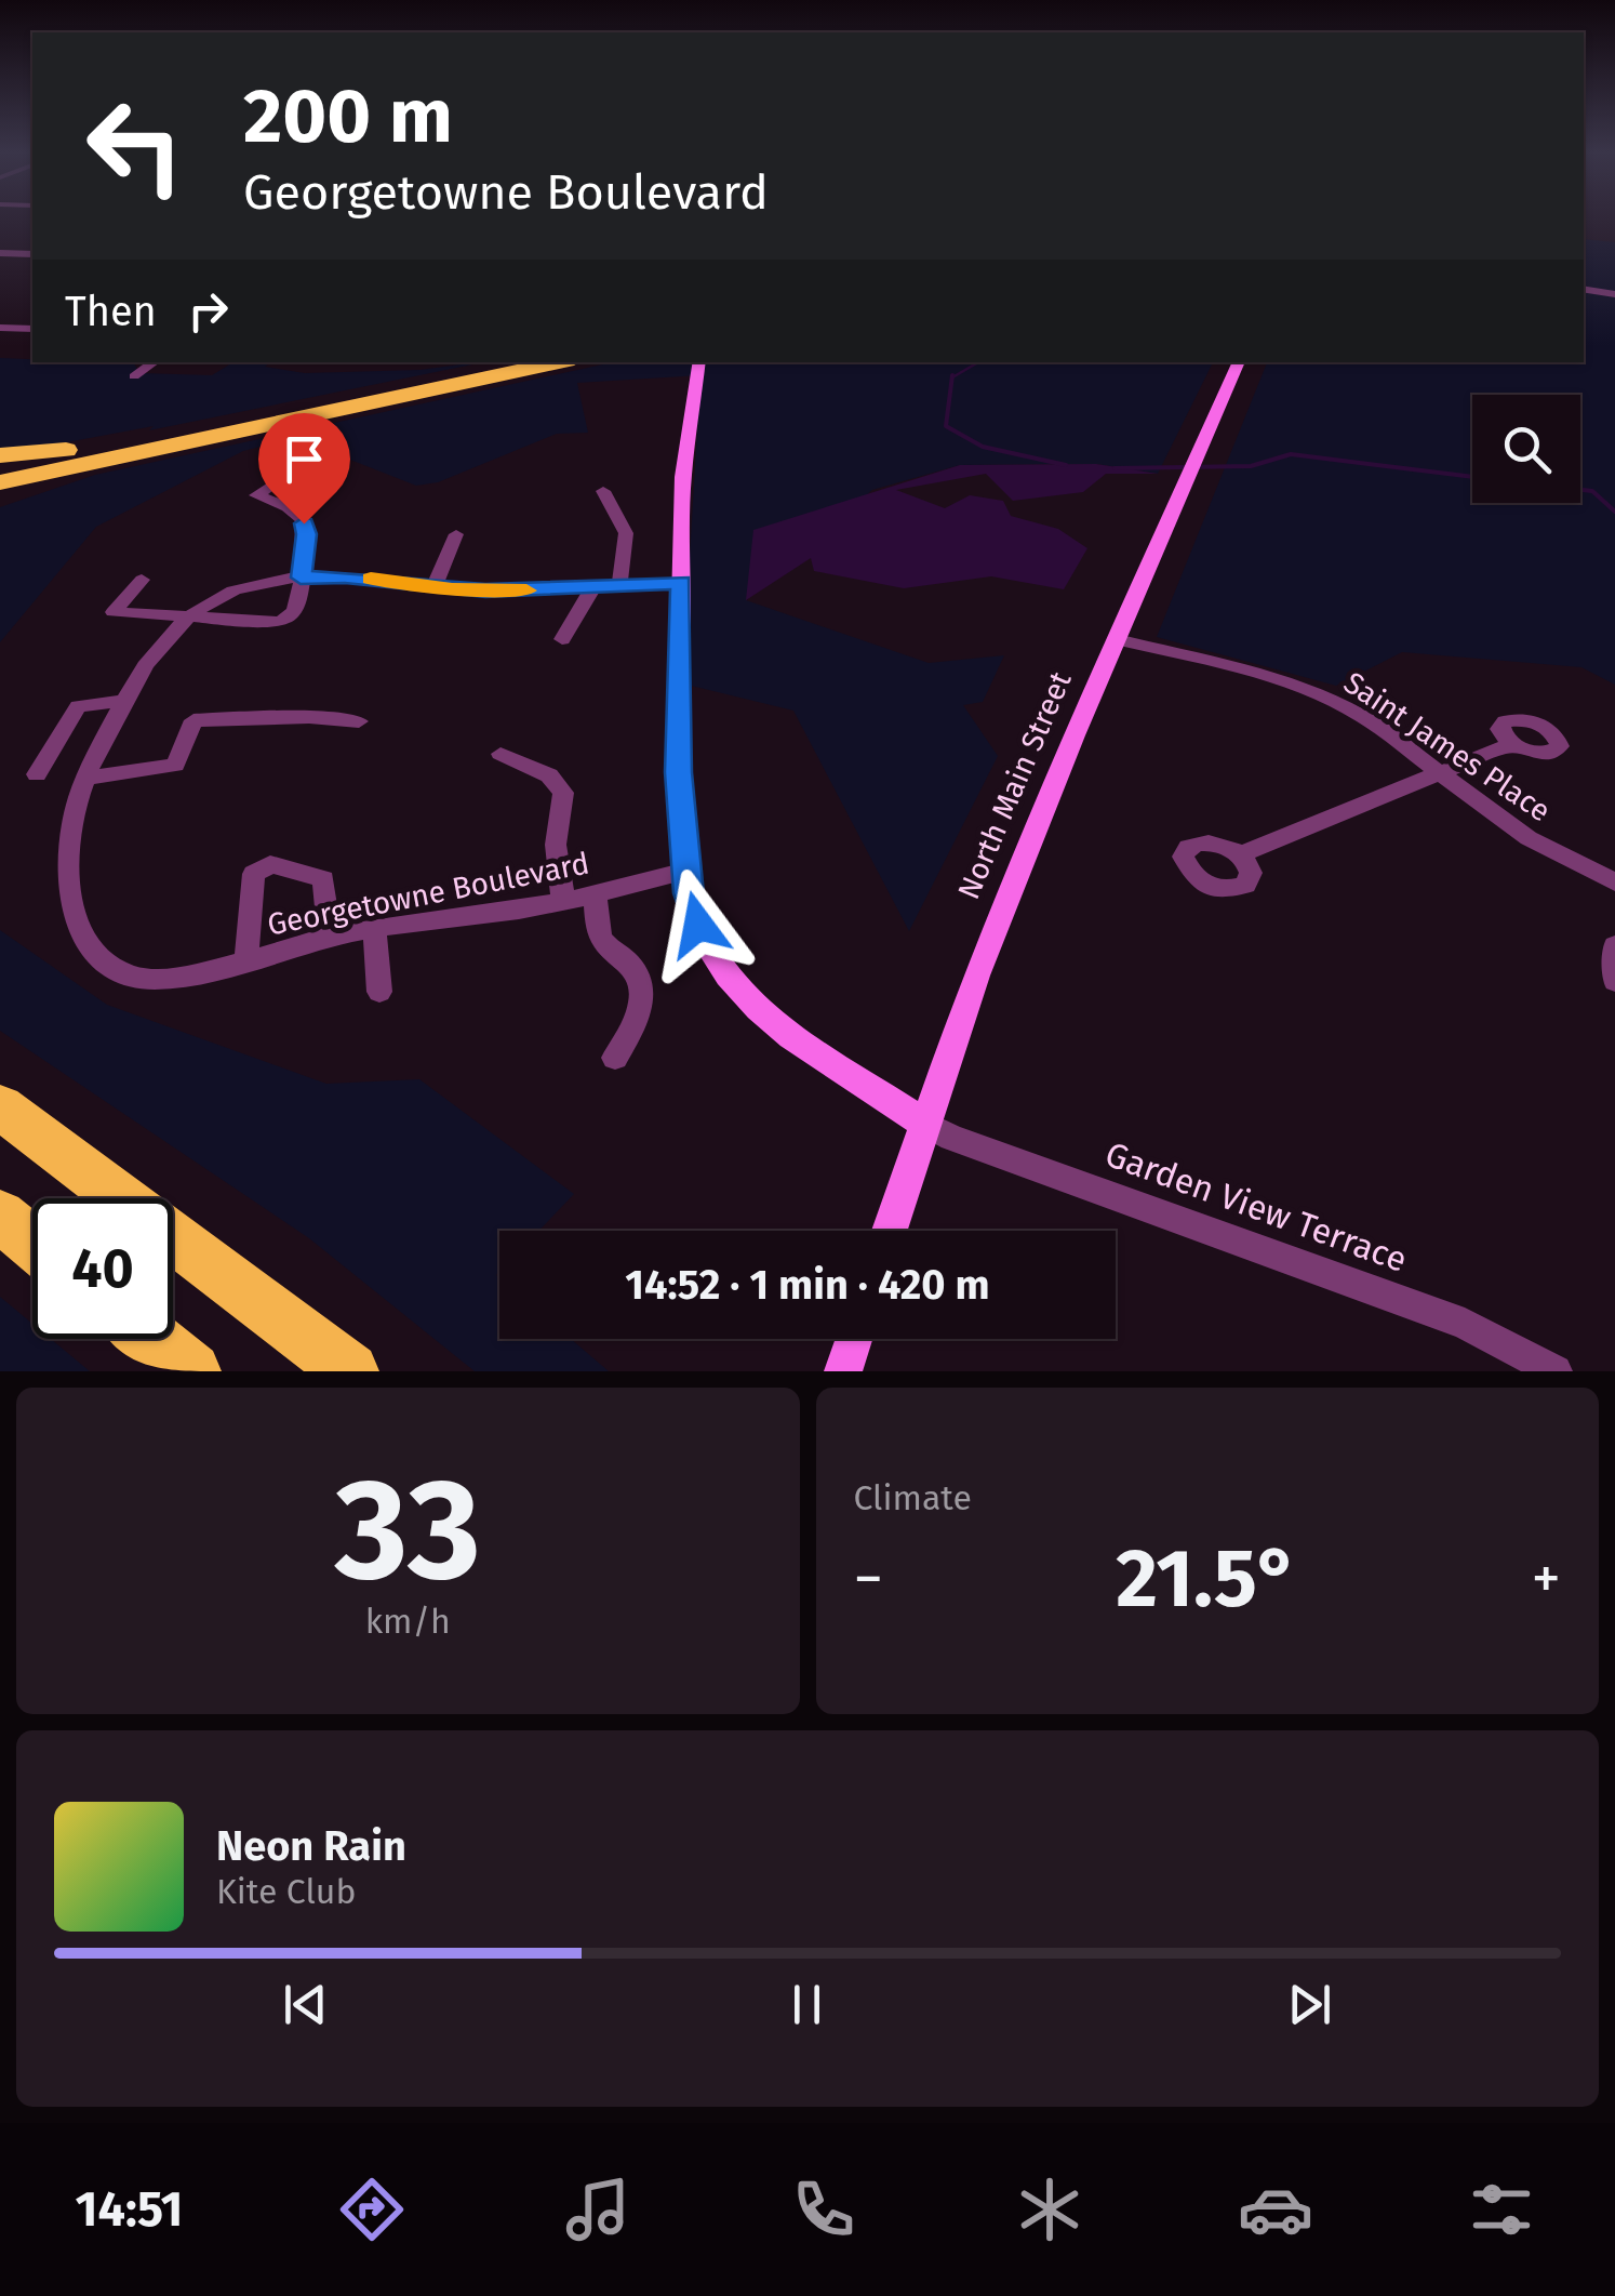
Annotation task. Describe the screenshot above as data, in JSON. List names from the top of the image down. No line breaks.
{"streets":{"street":["Saint James Place","North Main Street","Georgetowne Boulevard","Garden View Terrace"]},"crossings":[["Saint James Place","North Main Street"],["North Main Street","Garden View Terrace"]],"page":{"turn":["200 m","Georgetowne Boulevard"],"then":"Then","limit":"40","trip":"14:52 · 1 min · 420 m","tile":[["33","km/h"],"Climate"],"heat":["−","21.5°","+"],"song":["Neon Rain","Kite Club"],"tabs":"14:51"}}
